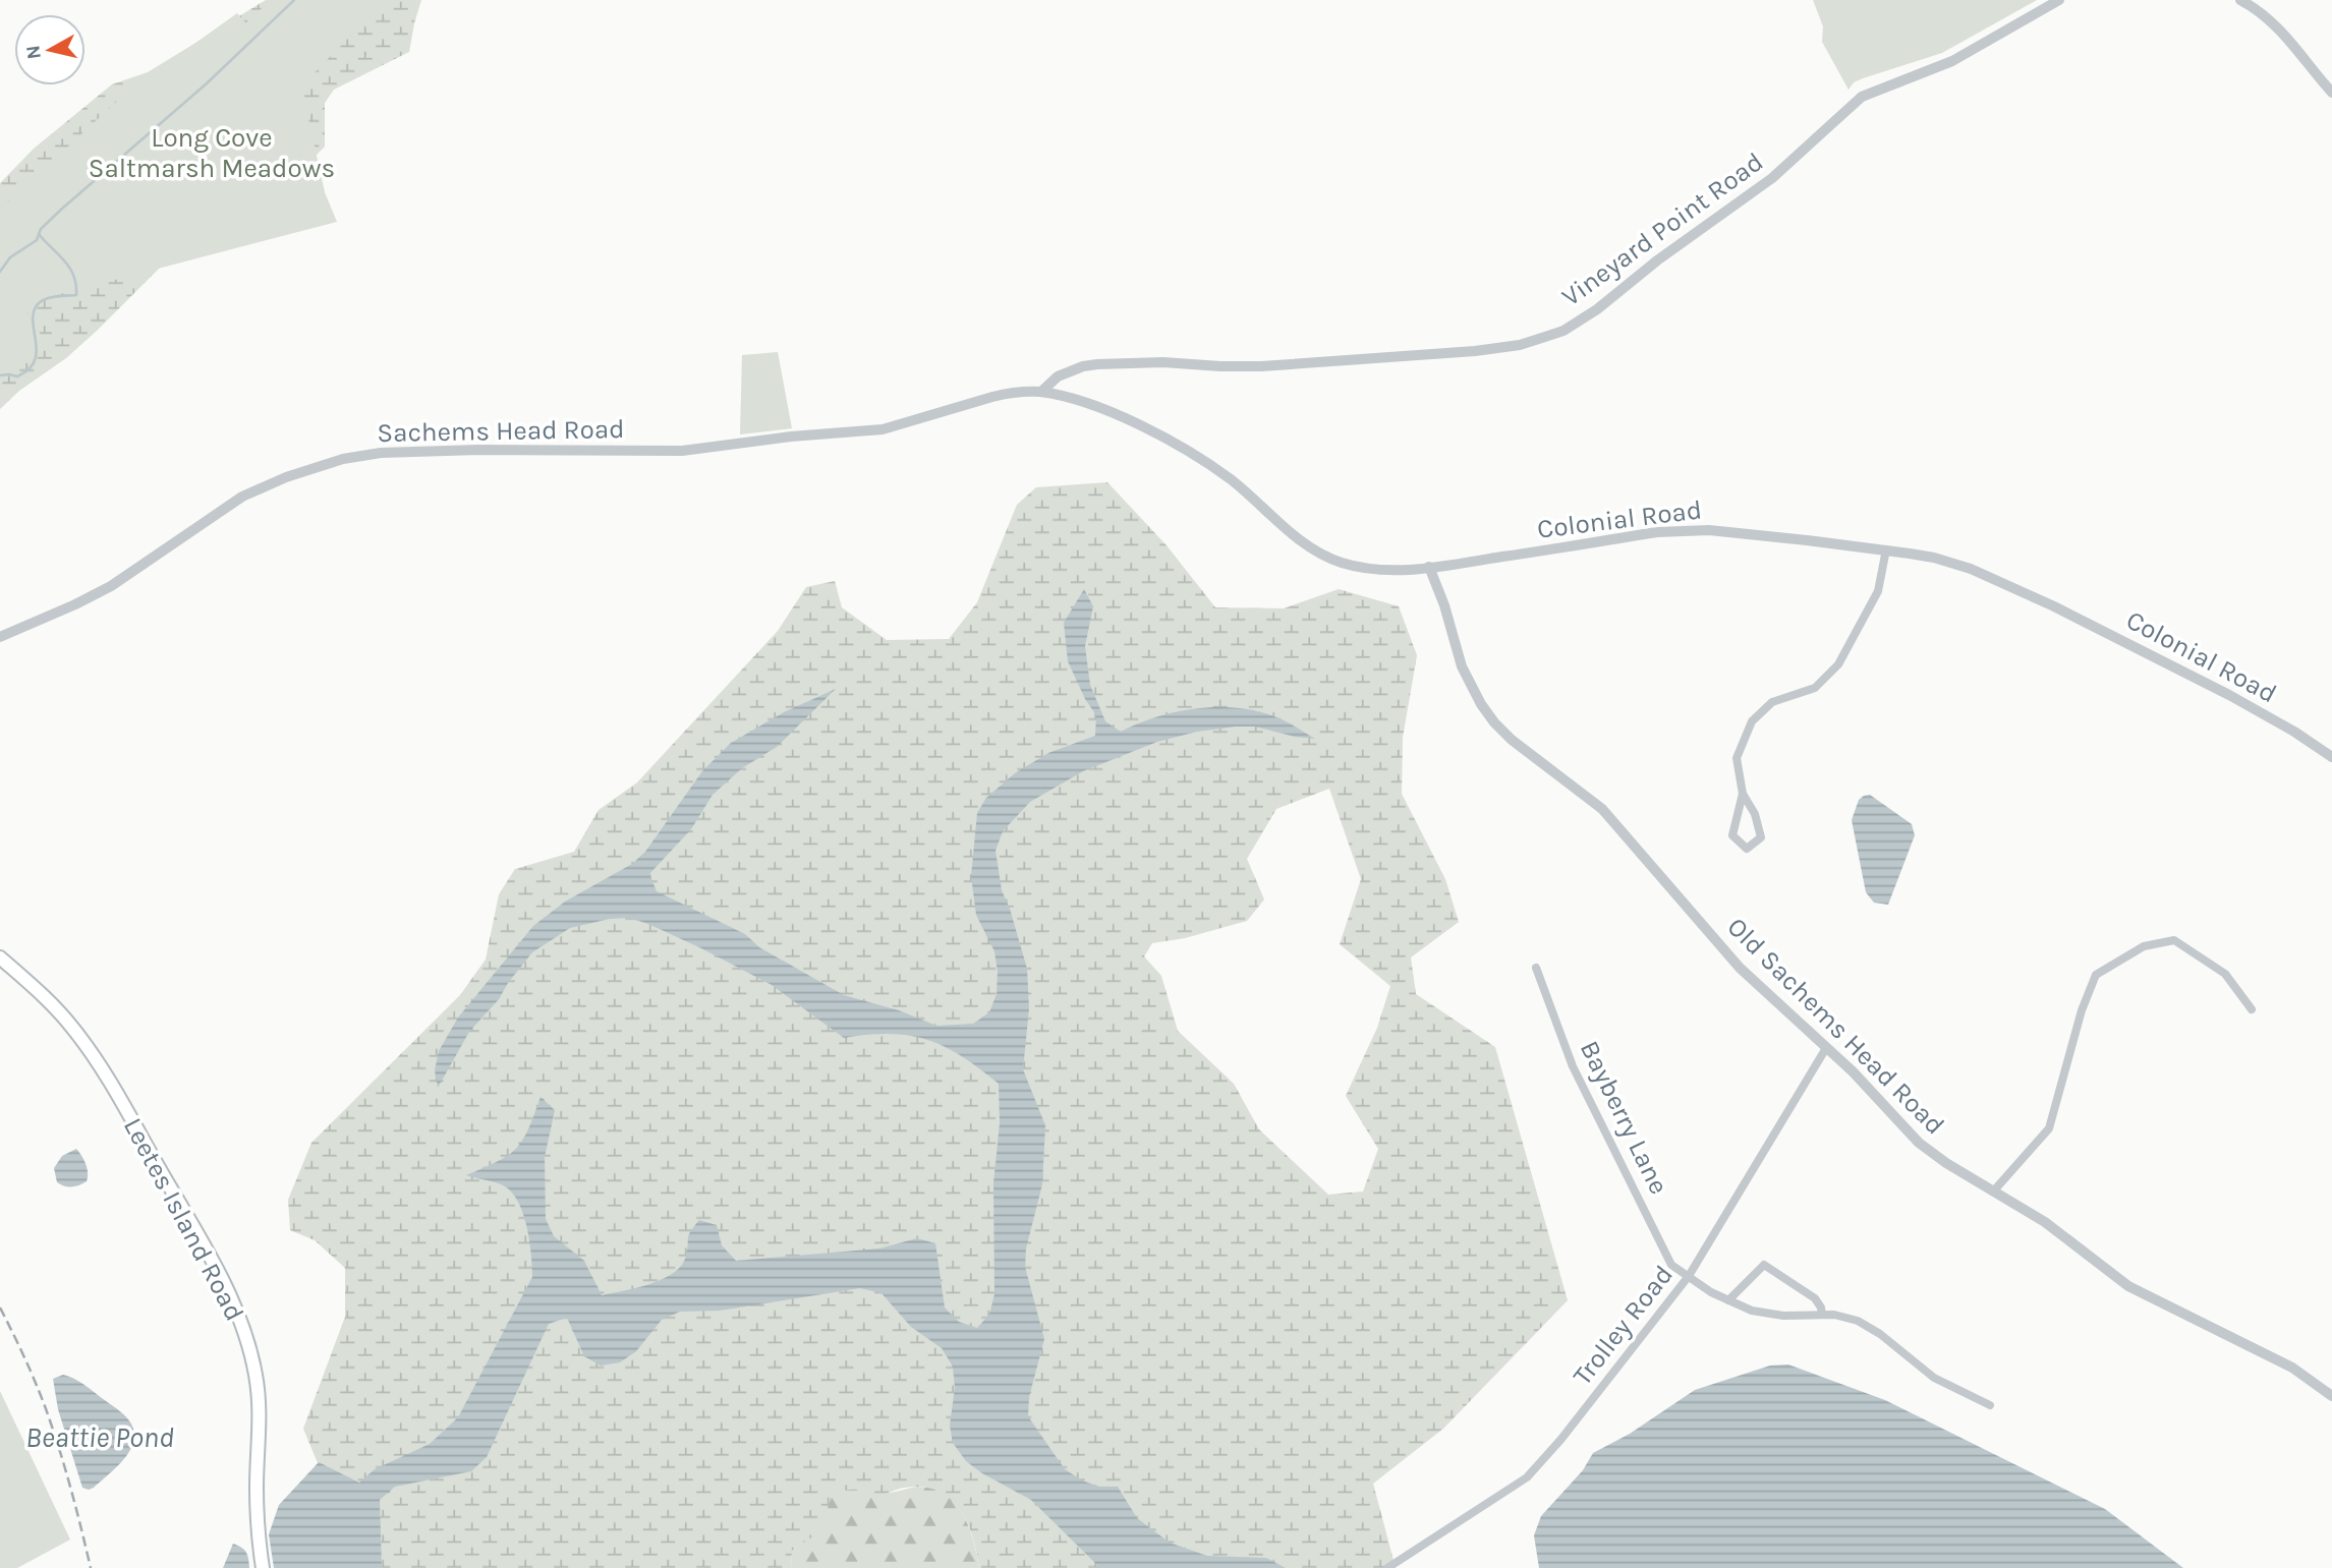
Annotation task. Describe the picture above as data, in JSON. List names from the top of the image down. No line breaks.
{"streets":{"main road":["Leetes Island Road"],"street":["Vineyard Point Road","Sachems Head Road","Colonial Road","Old Sachems Head Road","Bayberry Lane","Trolley Road"]},"crossings":[["Vineyard Point Road","Sachems Head Road"],["Vineyard Point Road","Colonial Road"],["Sachems Head Road","Colonial Road"],["Colonial Road","Old Sachems Head Road"],["Old Sachems Head Road","Trolley Road"],["Bayberry Lane","Trolley Road"]],"water":["Beattie Pond"],"parks":["Long Cove Saltmarsh Meadows"],"north":"left"}
